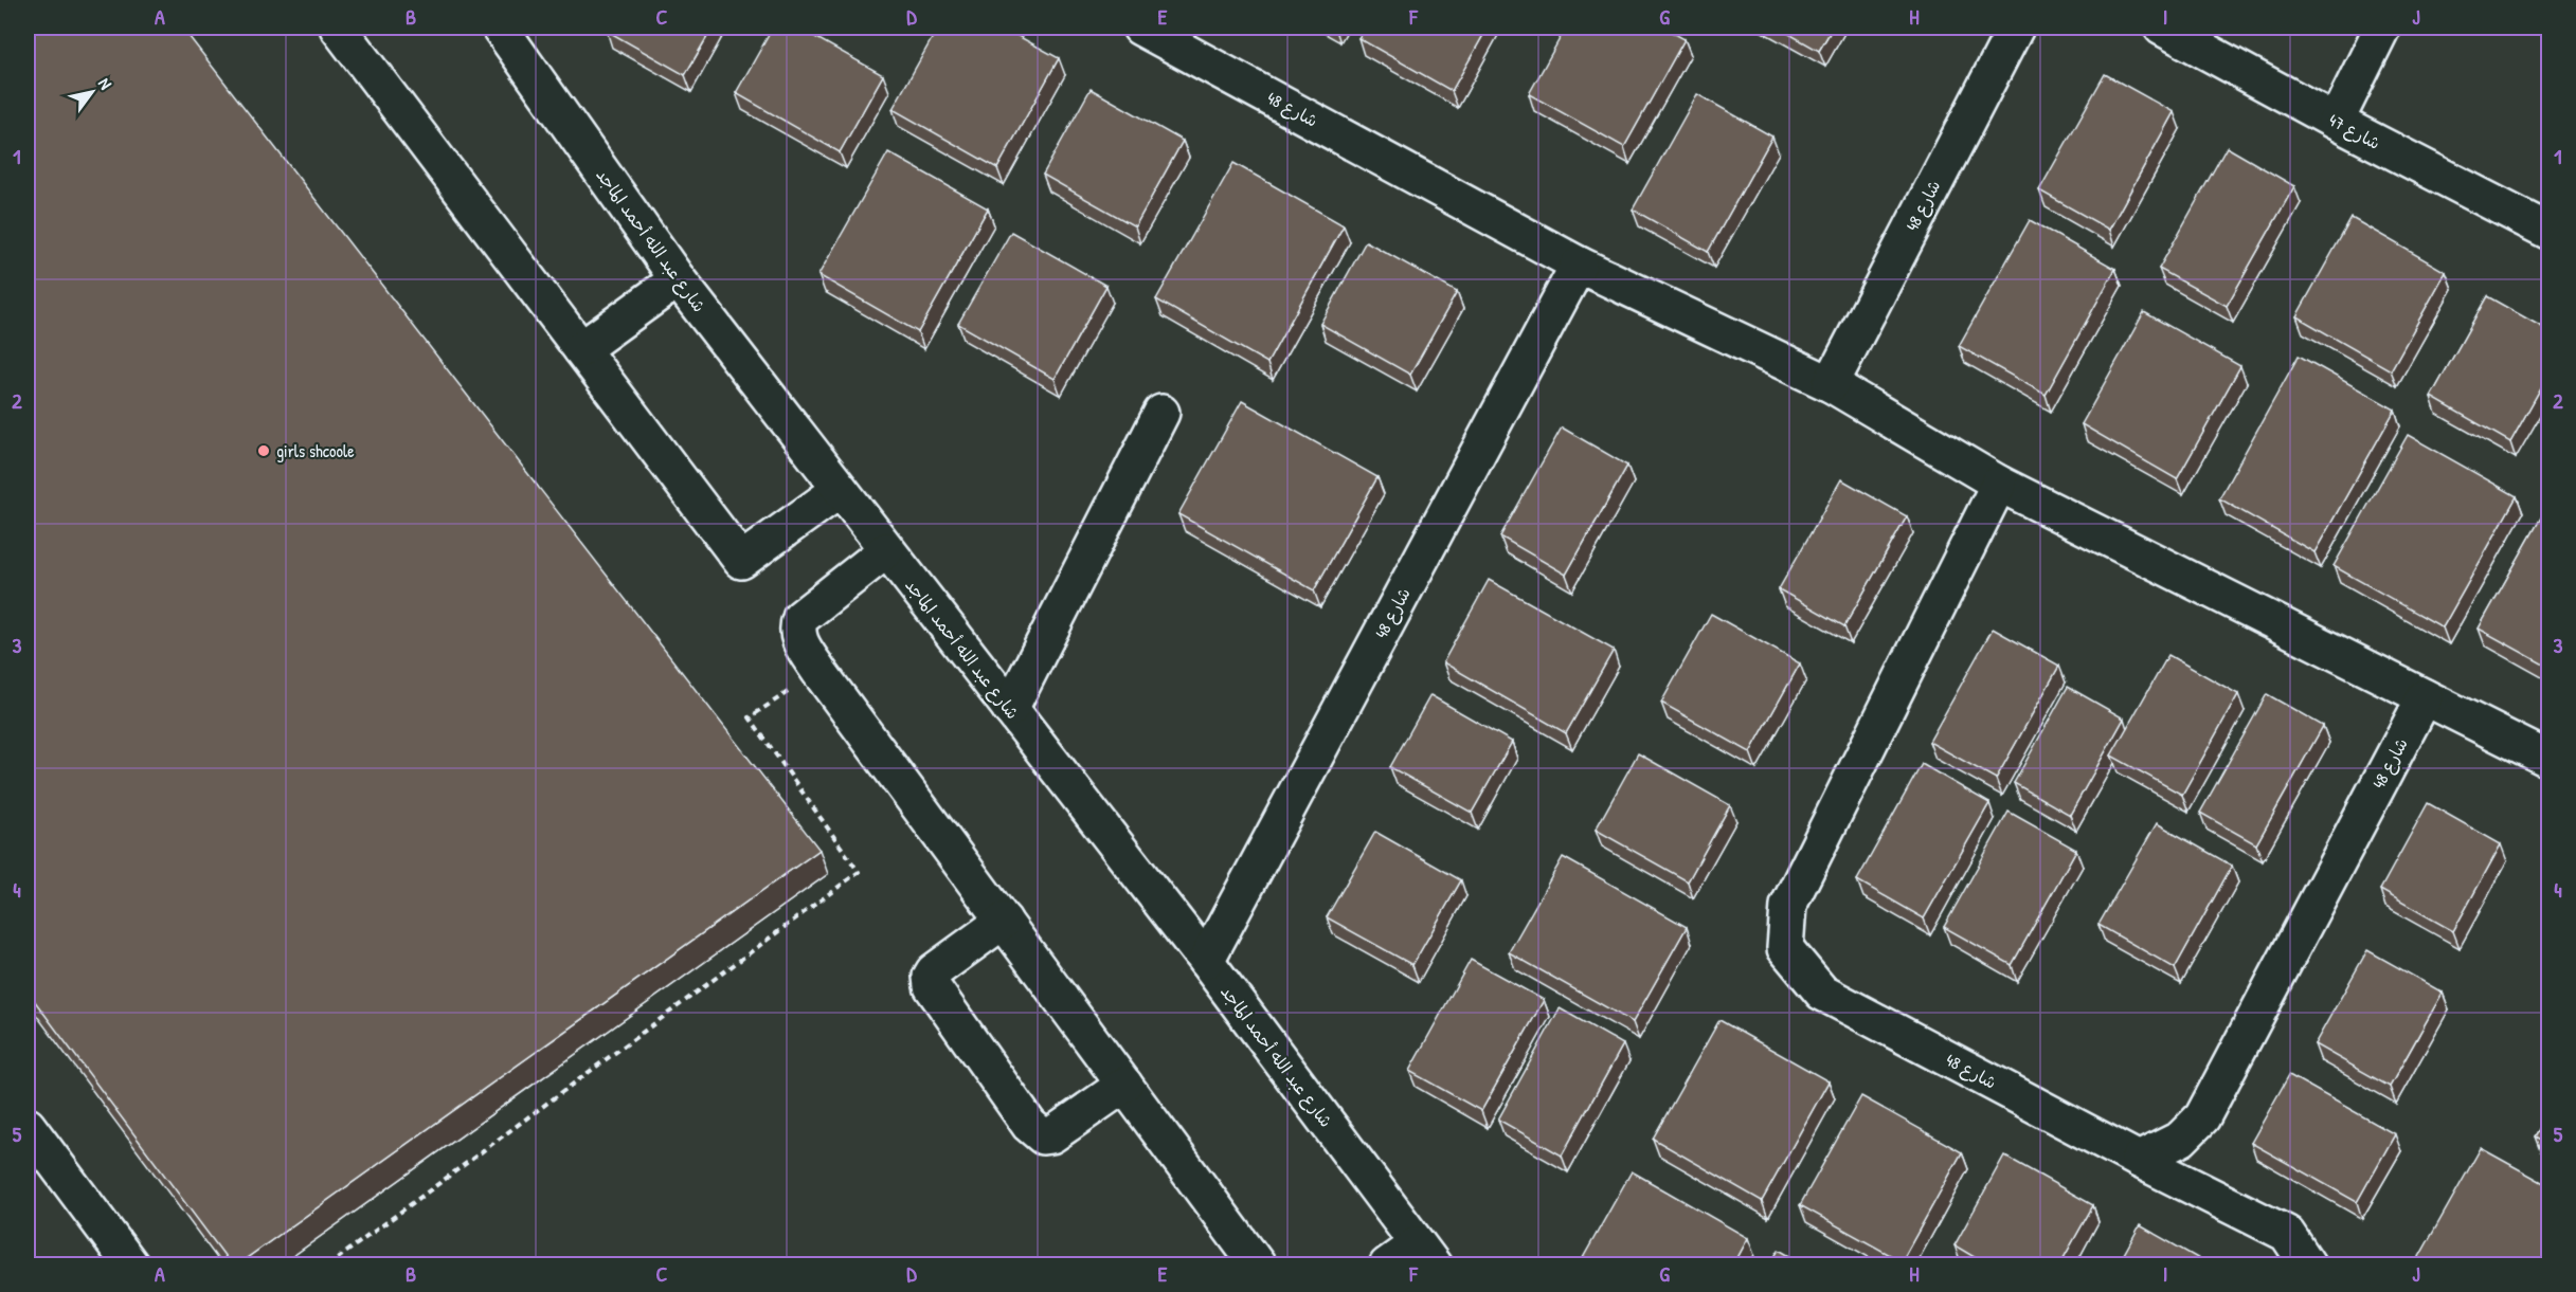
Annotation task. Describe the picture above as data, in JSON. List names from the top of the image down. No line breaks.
{"streets":{"street":["شارع 48","شارع 47","شارع عبد الله أحمد الماجد"]},"crossings":[["شارع 48","شارع عبد الله أحمد الماجد"]],"places":["girls shcoole"],"north":"top right","grid":{"columns":["A","B","C","D","E","F","G","H","I","J"],"rows":["1","2","3","4","5"]}}
